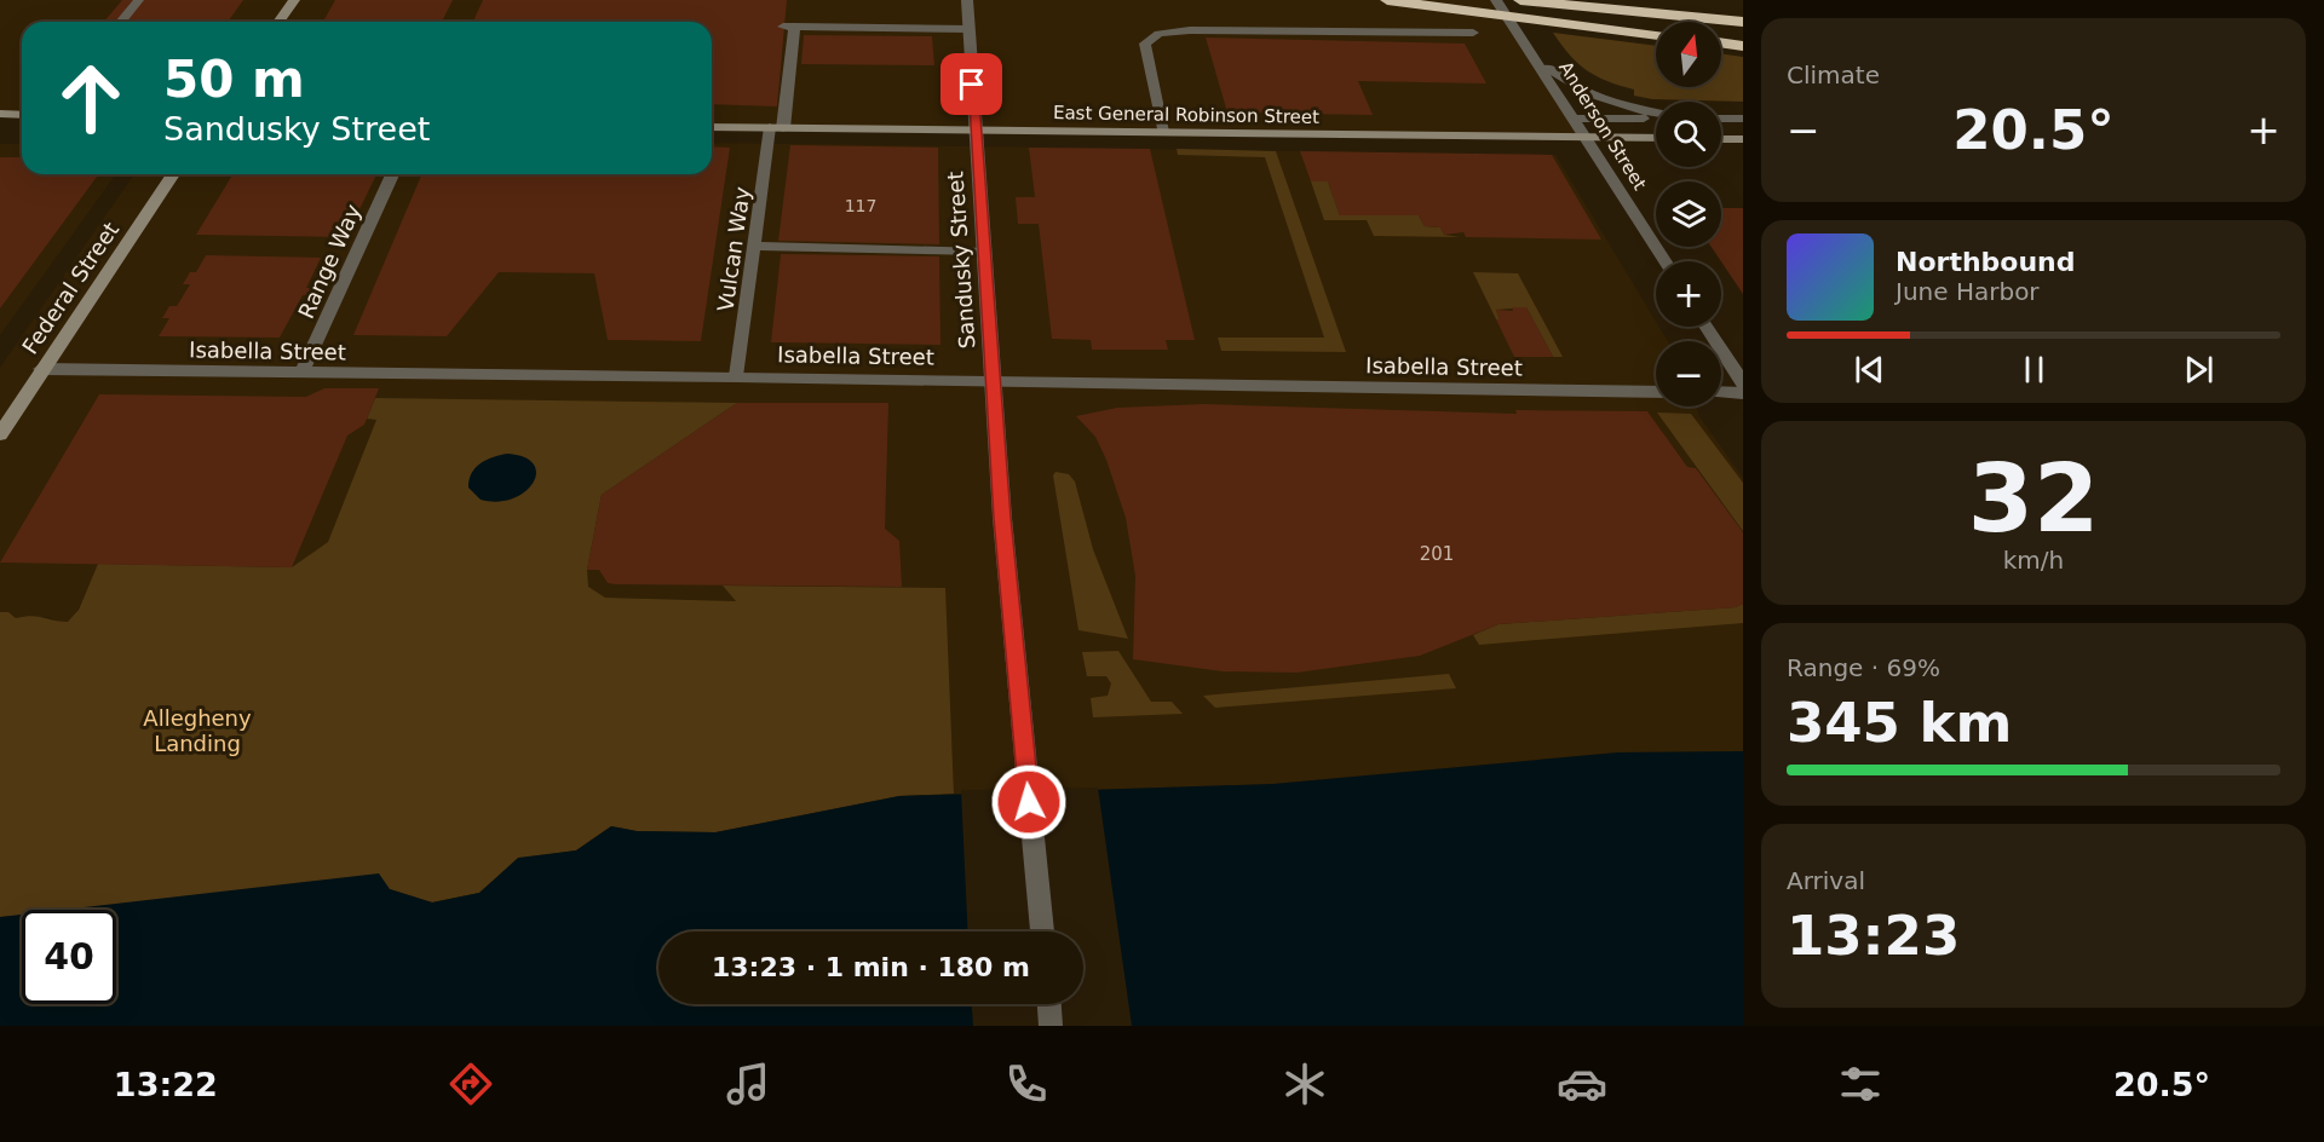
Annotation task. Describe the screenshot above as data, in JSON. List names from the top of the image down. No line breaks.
{"streets":{"main road":["East General Robinson Street","Federal Street"],"street":["Anderson Street","Vulcan Way","Sandusky Street","Range Way","Isabella Street"]},"crossings":[["East General Robinson Street","Anderson Street"],["East General Robinson Street","Vulcan Way"],["East General Robinson Street","Sandusky Street"],["Vulcan Way","Sandusky Street"],["Vulcan Way","Isabella Street"],["Sandusky Street","Isabella Street"],["Range Way","Isabella Street"],["Federal Street","Isabella Street"]],"parks":["Allegheny Landing"],"house_numbers":["117","201"],"north":"top","page":{"tile":["Climate",["32","km/h"],["Range · 69%","345 km"],["Arrival","13:23"]],"map_buttons":["+","−"],"turn":["50 m","Sandusky Street"],"heat":["−","20.5°","+"],"song":["Northbound","June Harbor"],"limit":"40","trip":"13:23 · 1 min · 180 m","tabs":["13:22","20.5°"]}}
